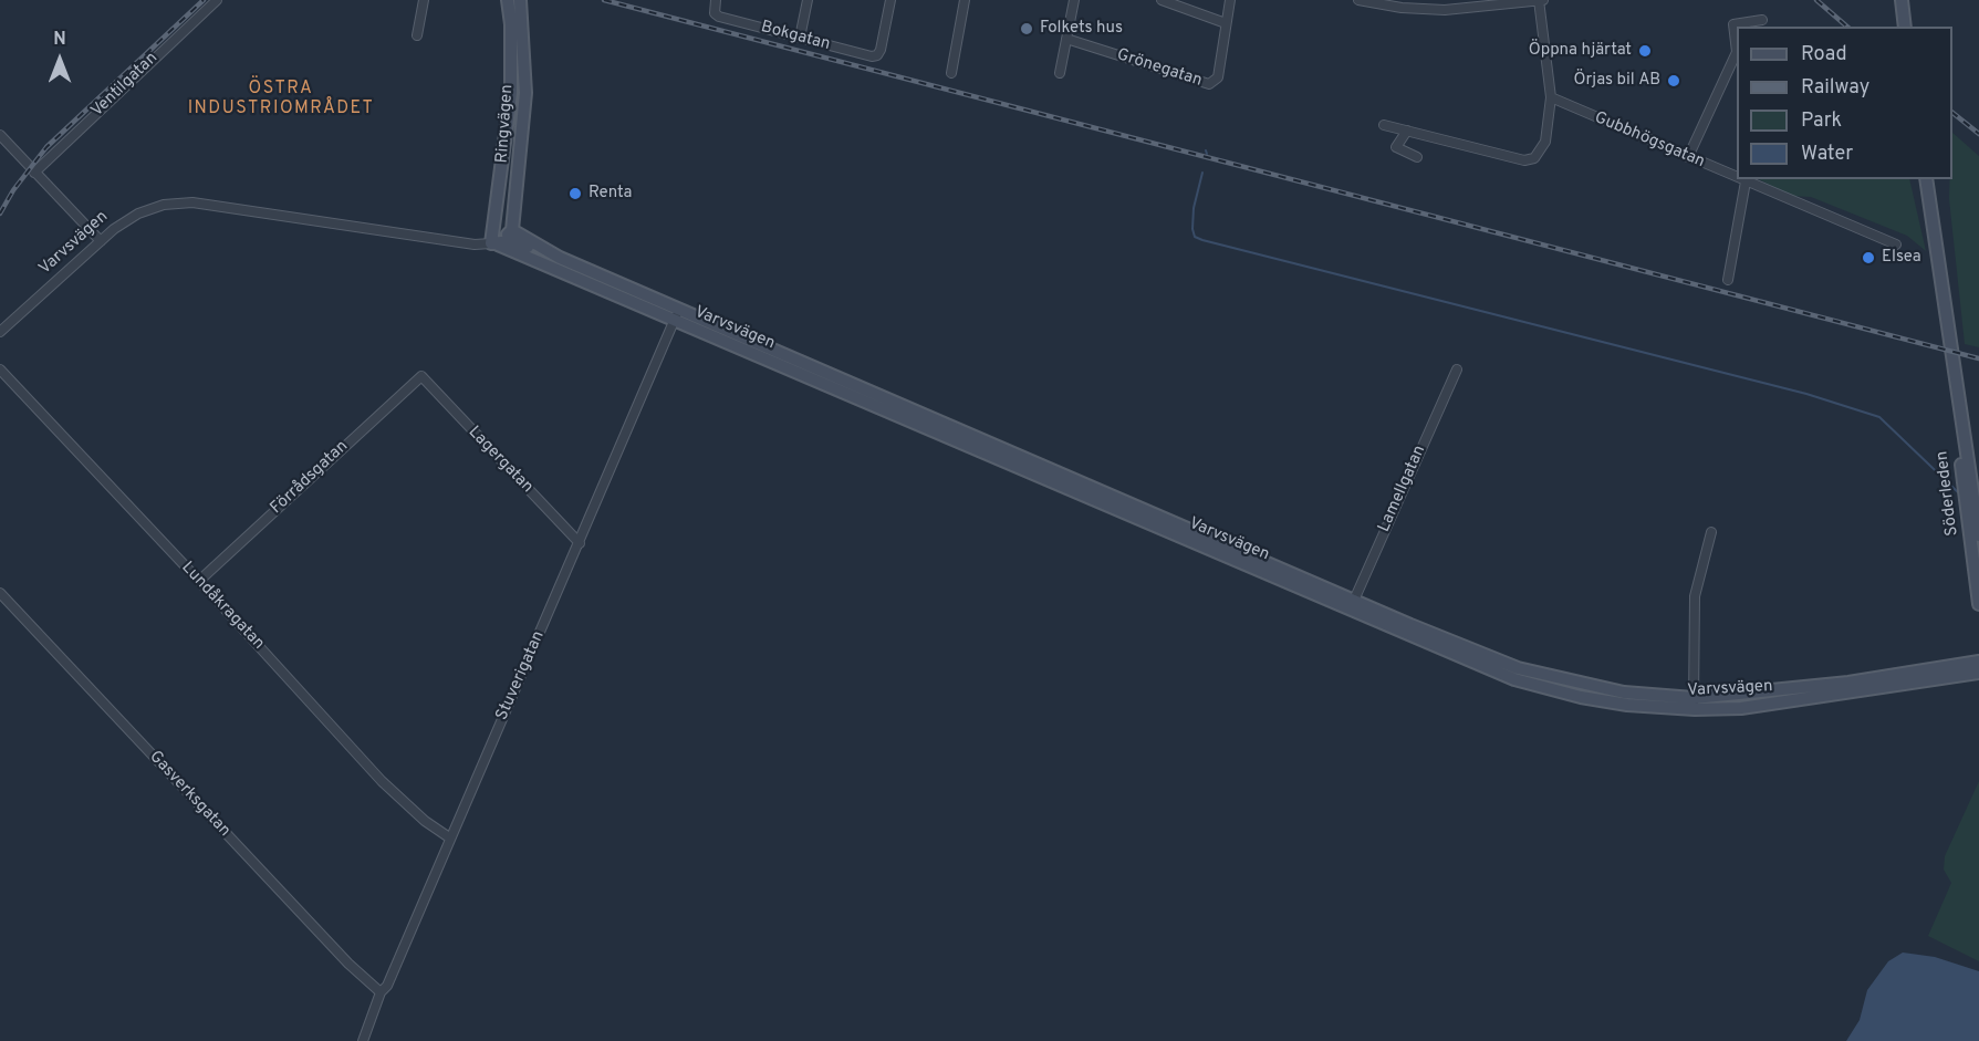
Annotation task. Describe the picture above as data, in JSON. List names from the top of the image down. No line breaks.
{"streets":{"main road":["Ringvägen","Varvsvägen","Söderleden"],"street":["Bokgatan","Grönegatan","Ventilgatan","Gubbhögsgatan","Lagergatan","Förrådsgatan","Lamellgatan","Lundåkragatan","Stuverigatan","Gasverksgatan"]},"crossings":[["Ringvägen","Varvsvägen"],["Varvsvägen","Lamellgatan"],["Varvsvägen","Stuverigatan"],["Lagergatan","Förrådsgatan"],["Lagergatan","Stuverigatan"],["Förrådsgatan","Lundåkragatan"],["Lundåkragatan","Stuverigatan"],["Stuverigatan","Gasverksgatan"]],"districts":["ÖSTRA INDUSTRIOMRÅDET"],"places":["Folkets hus","Öppna hjärtat","Örjas bil AB","Renta","Elsea"],"legend":["Road","Railway","Park","Water"],"north":"top"}
